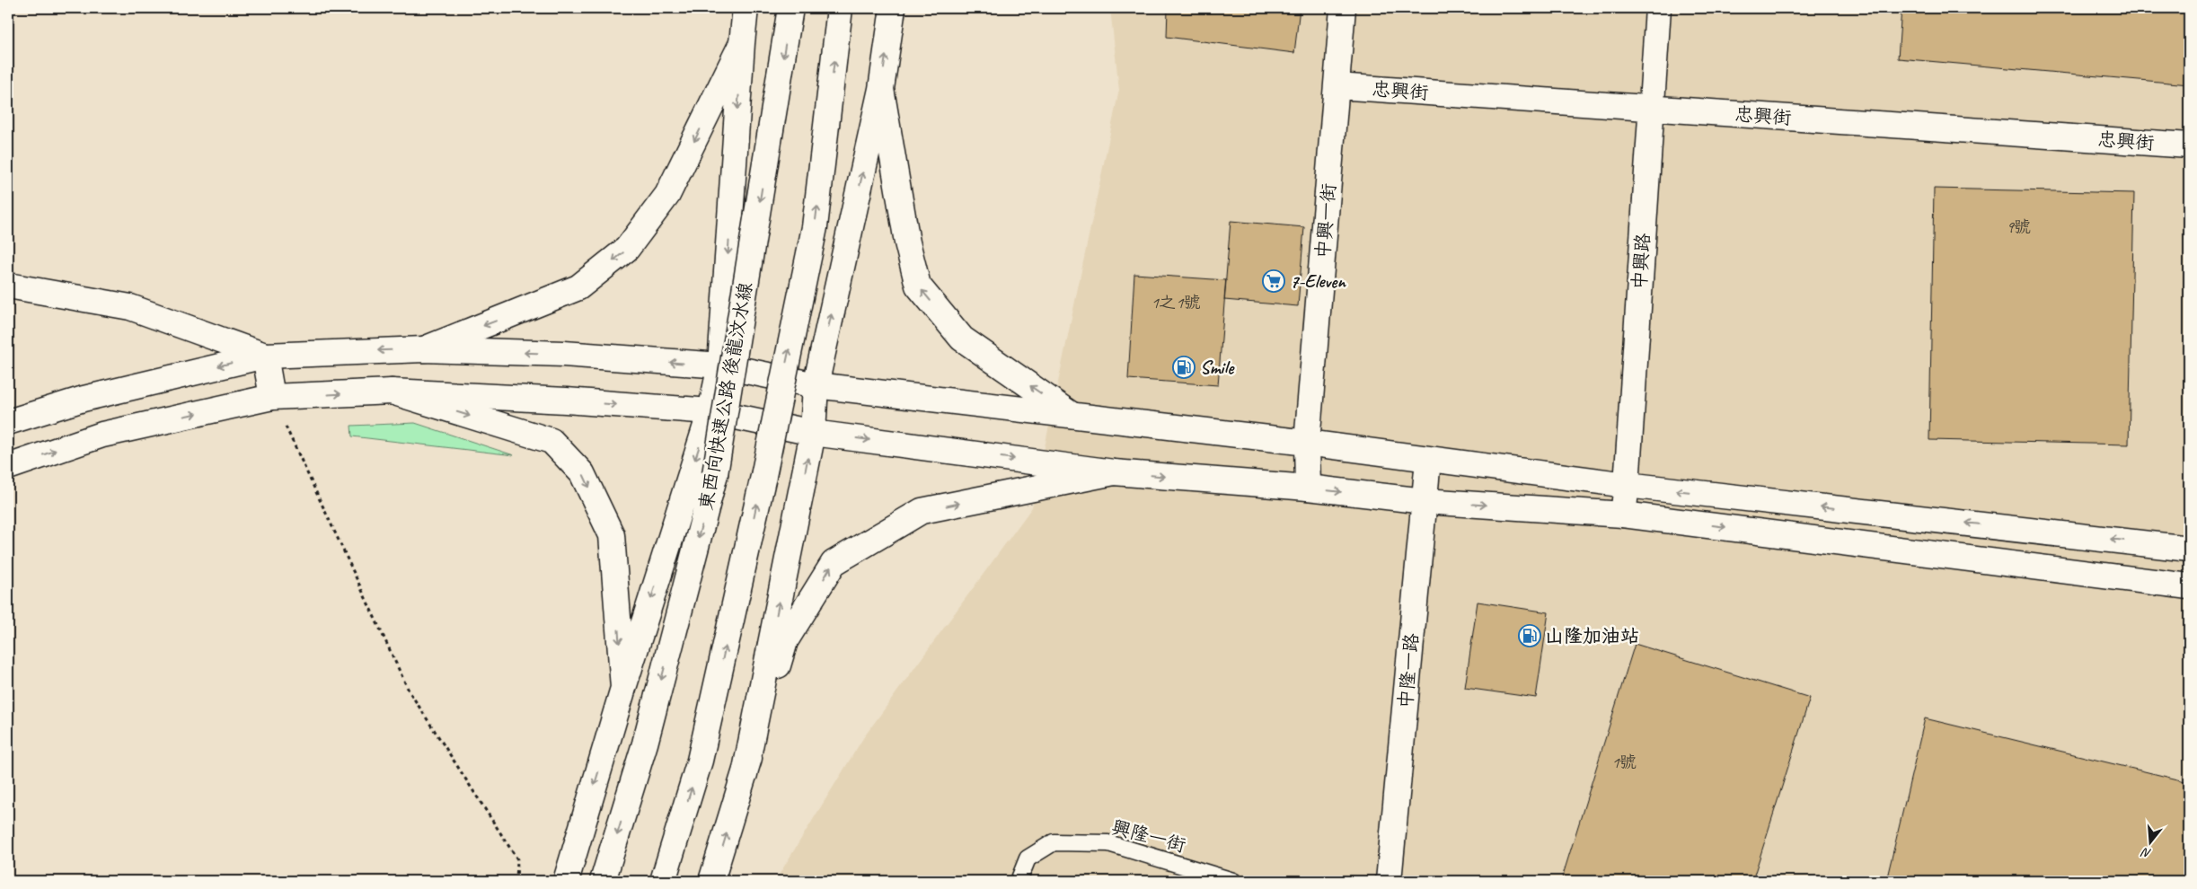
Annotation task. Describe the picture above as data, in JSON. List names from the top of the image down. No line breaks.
{"streets":{"main road":["忠興街","中興一街","中興路","東西向快速公路 後龍汶水線","中隆一路"],"lane":["興隆一街"]},"crossings":[["忠興街","中興一街"],["忠興街","中興路"]],"places":{"supermarket":["7-Eleven"],"fuel station":["Smile","山隆加油站"]},"house_numbers":["9號","1之1號","1號"],"north":"bottom"}
